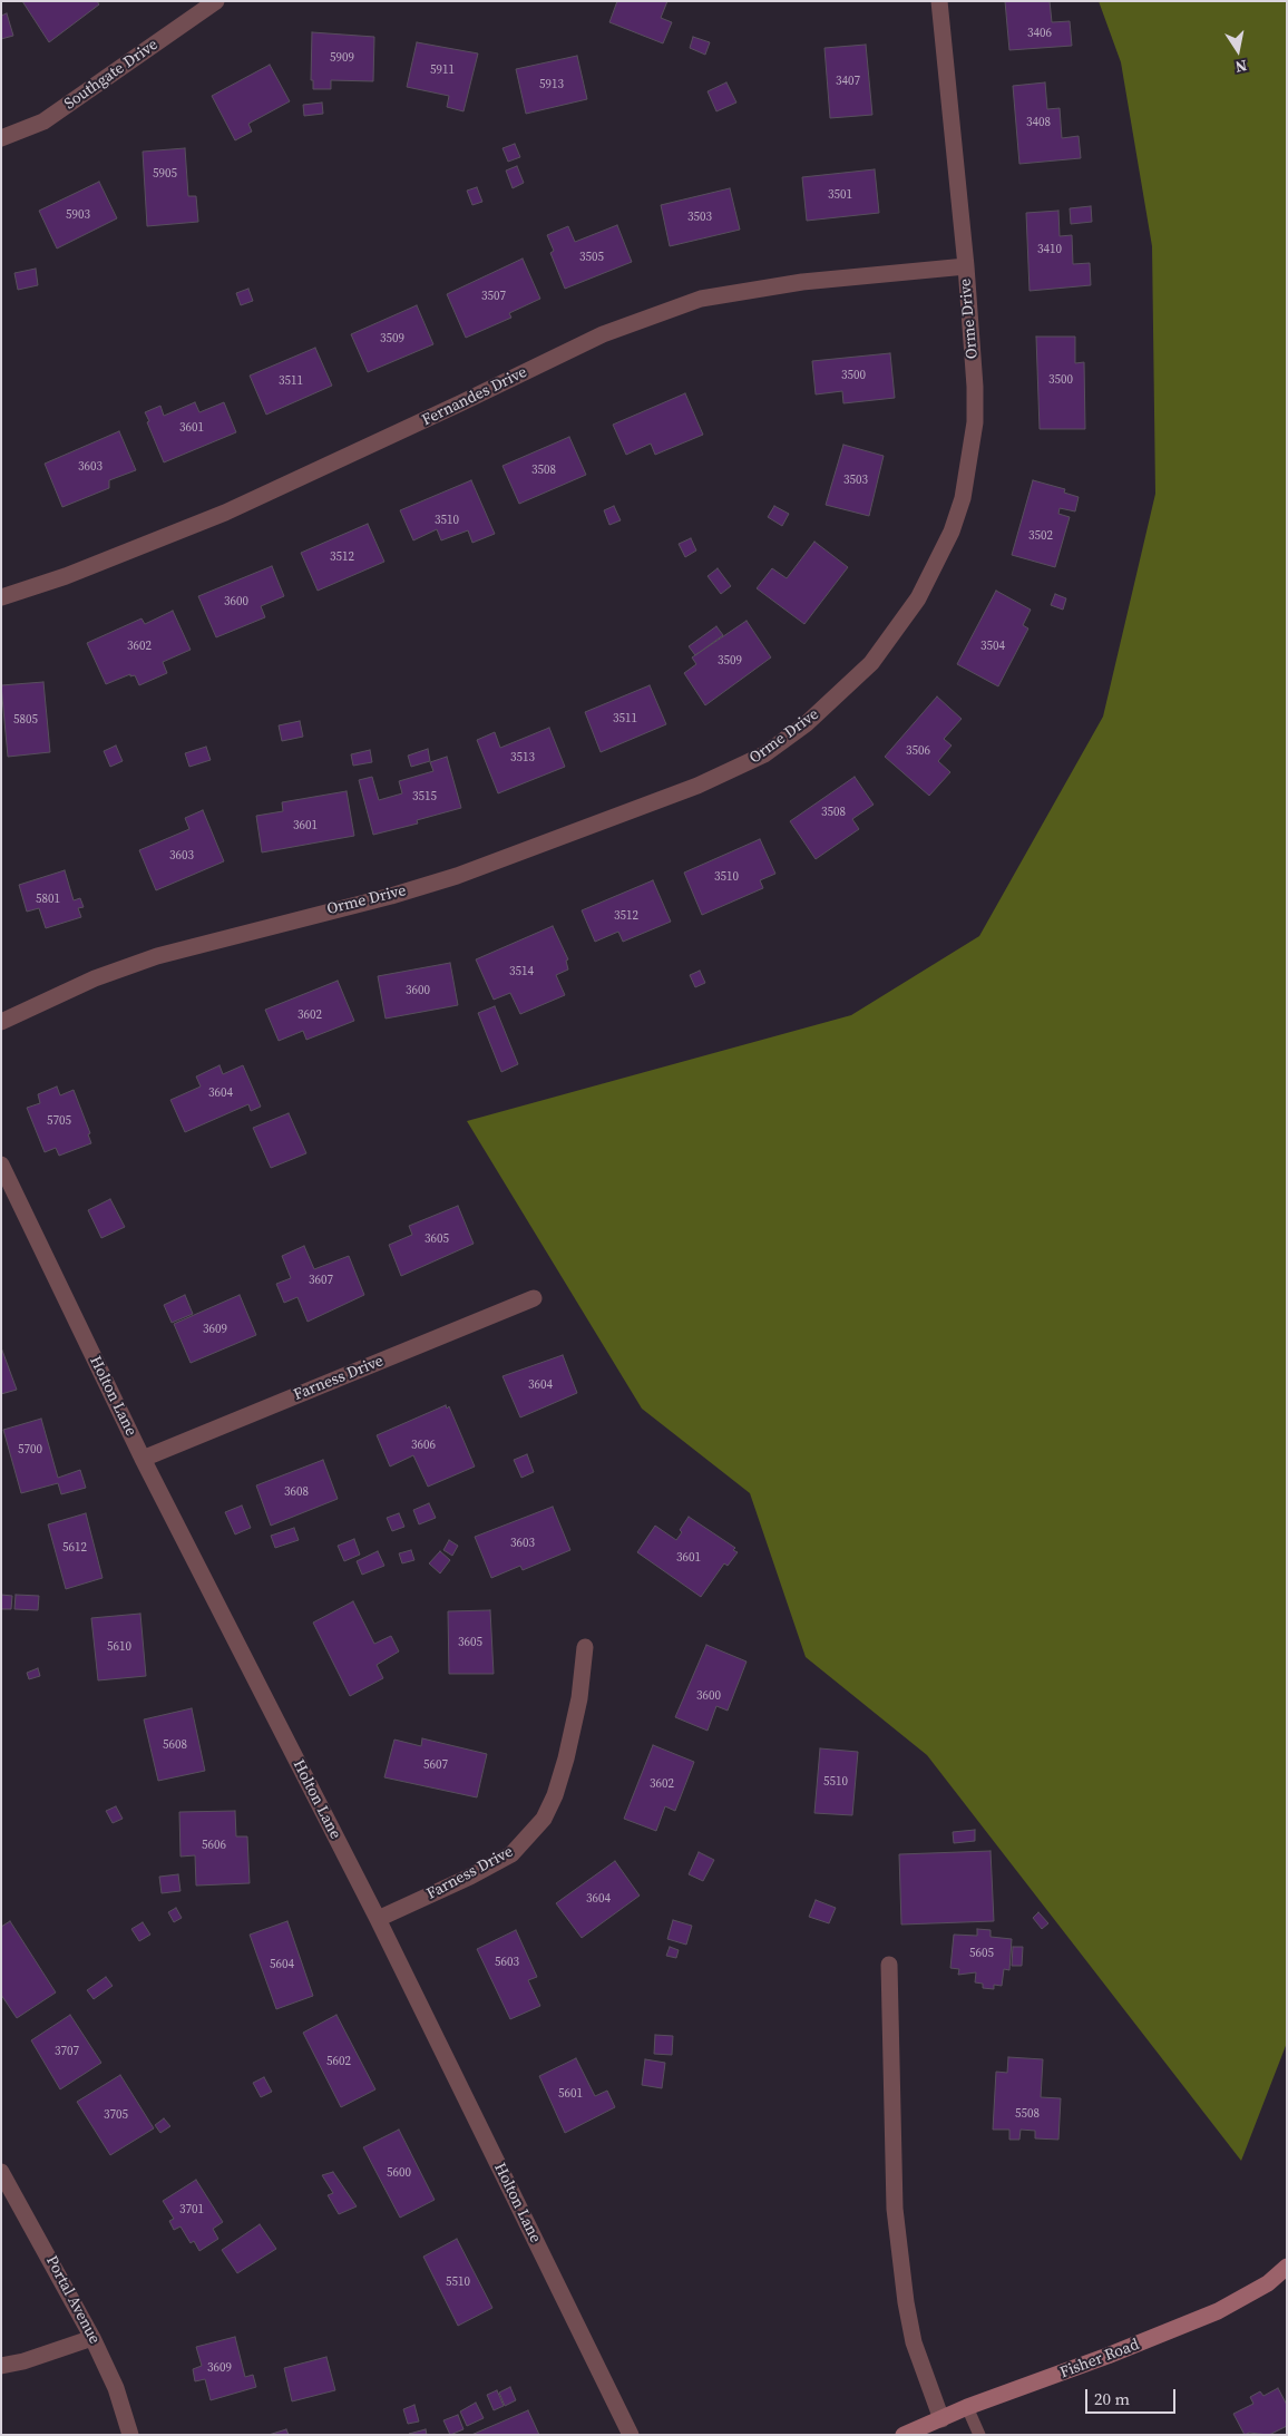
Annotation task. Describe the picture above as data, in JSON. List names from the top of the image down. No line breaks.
{"streets":{"street":["Southgate Drive","Orme Drive","Fernandes Drive","Farness Drive","Holton Lane","Portal Avenue","Fisher Road"]},"crossings":[["Orme Drive","Fernandes Drive"],["Farness Drive","Holton Lane"]],"house_numbers":["3406","5909","5911","3407","5913","3408","5905","3501","5903","3503","3410","3505","3507","3509","3500","3500","3511","3601","3603","3508","3503","3510","3502","3512","3600","3602","3504","3509","3511","5805","3506","3513","3515","3508","3601","3603","3510","5801","3512","3514","3600","3602","3604","5705","3605","3607","3609","3604","3606","5700","3608","3603","5612","3601","3605","5610","3600","5608","5607","5510","3602","5606","3604","5605","5603","5604","3707","5602","5601","5508","3705","5600","3701","5510","3609"],"scale_bar":"20 m","north":"bottom"}
